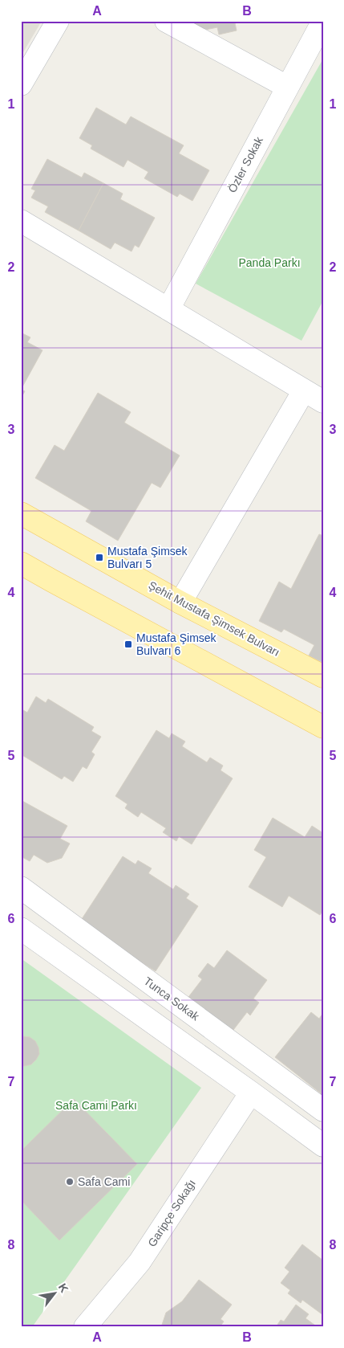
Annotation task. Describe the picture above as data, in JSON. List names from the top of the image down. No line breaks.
{"streets":{"main road":["Şehit Mustafa Şimsek Bulvarı"],"street":["Özler Sokak","Tunca Sokak","Garipçe Sokağı"]},"parks":["Panda Parkı","Safa Cami Parkı"],"places":{"transit":["Mustafa Şimsek Bulvarı 5","Mustafa Şimsek Bulvarı 6"],"other":["Safa Cami"]},"north":"top right","grid":{"columns":["A","B"],"rows":["1","2","3","4","5","6","7","8"]}}
